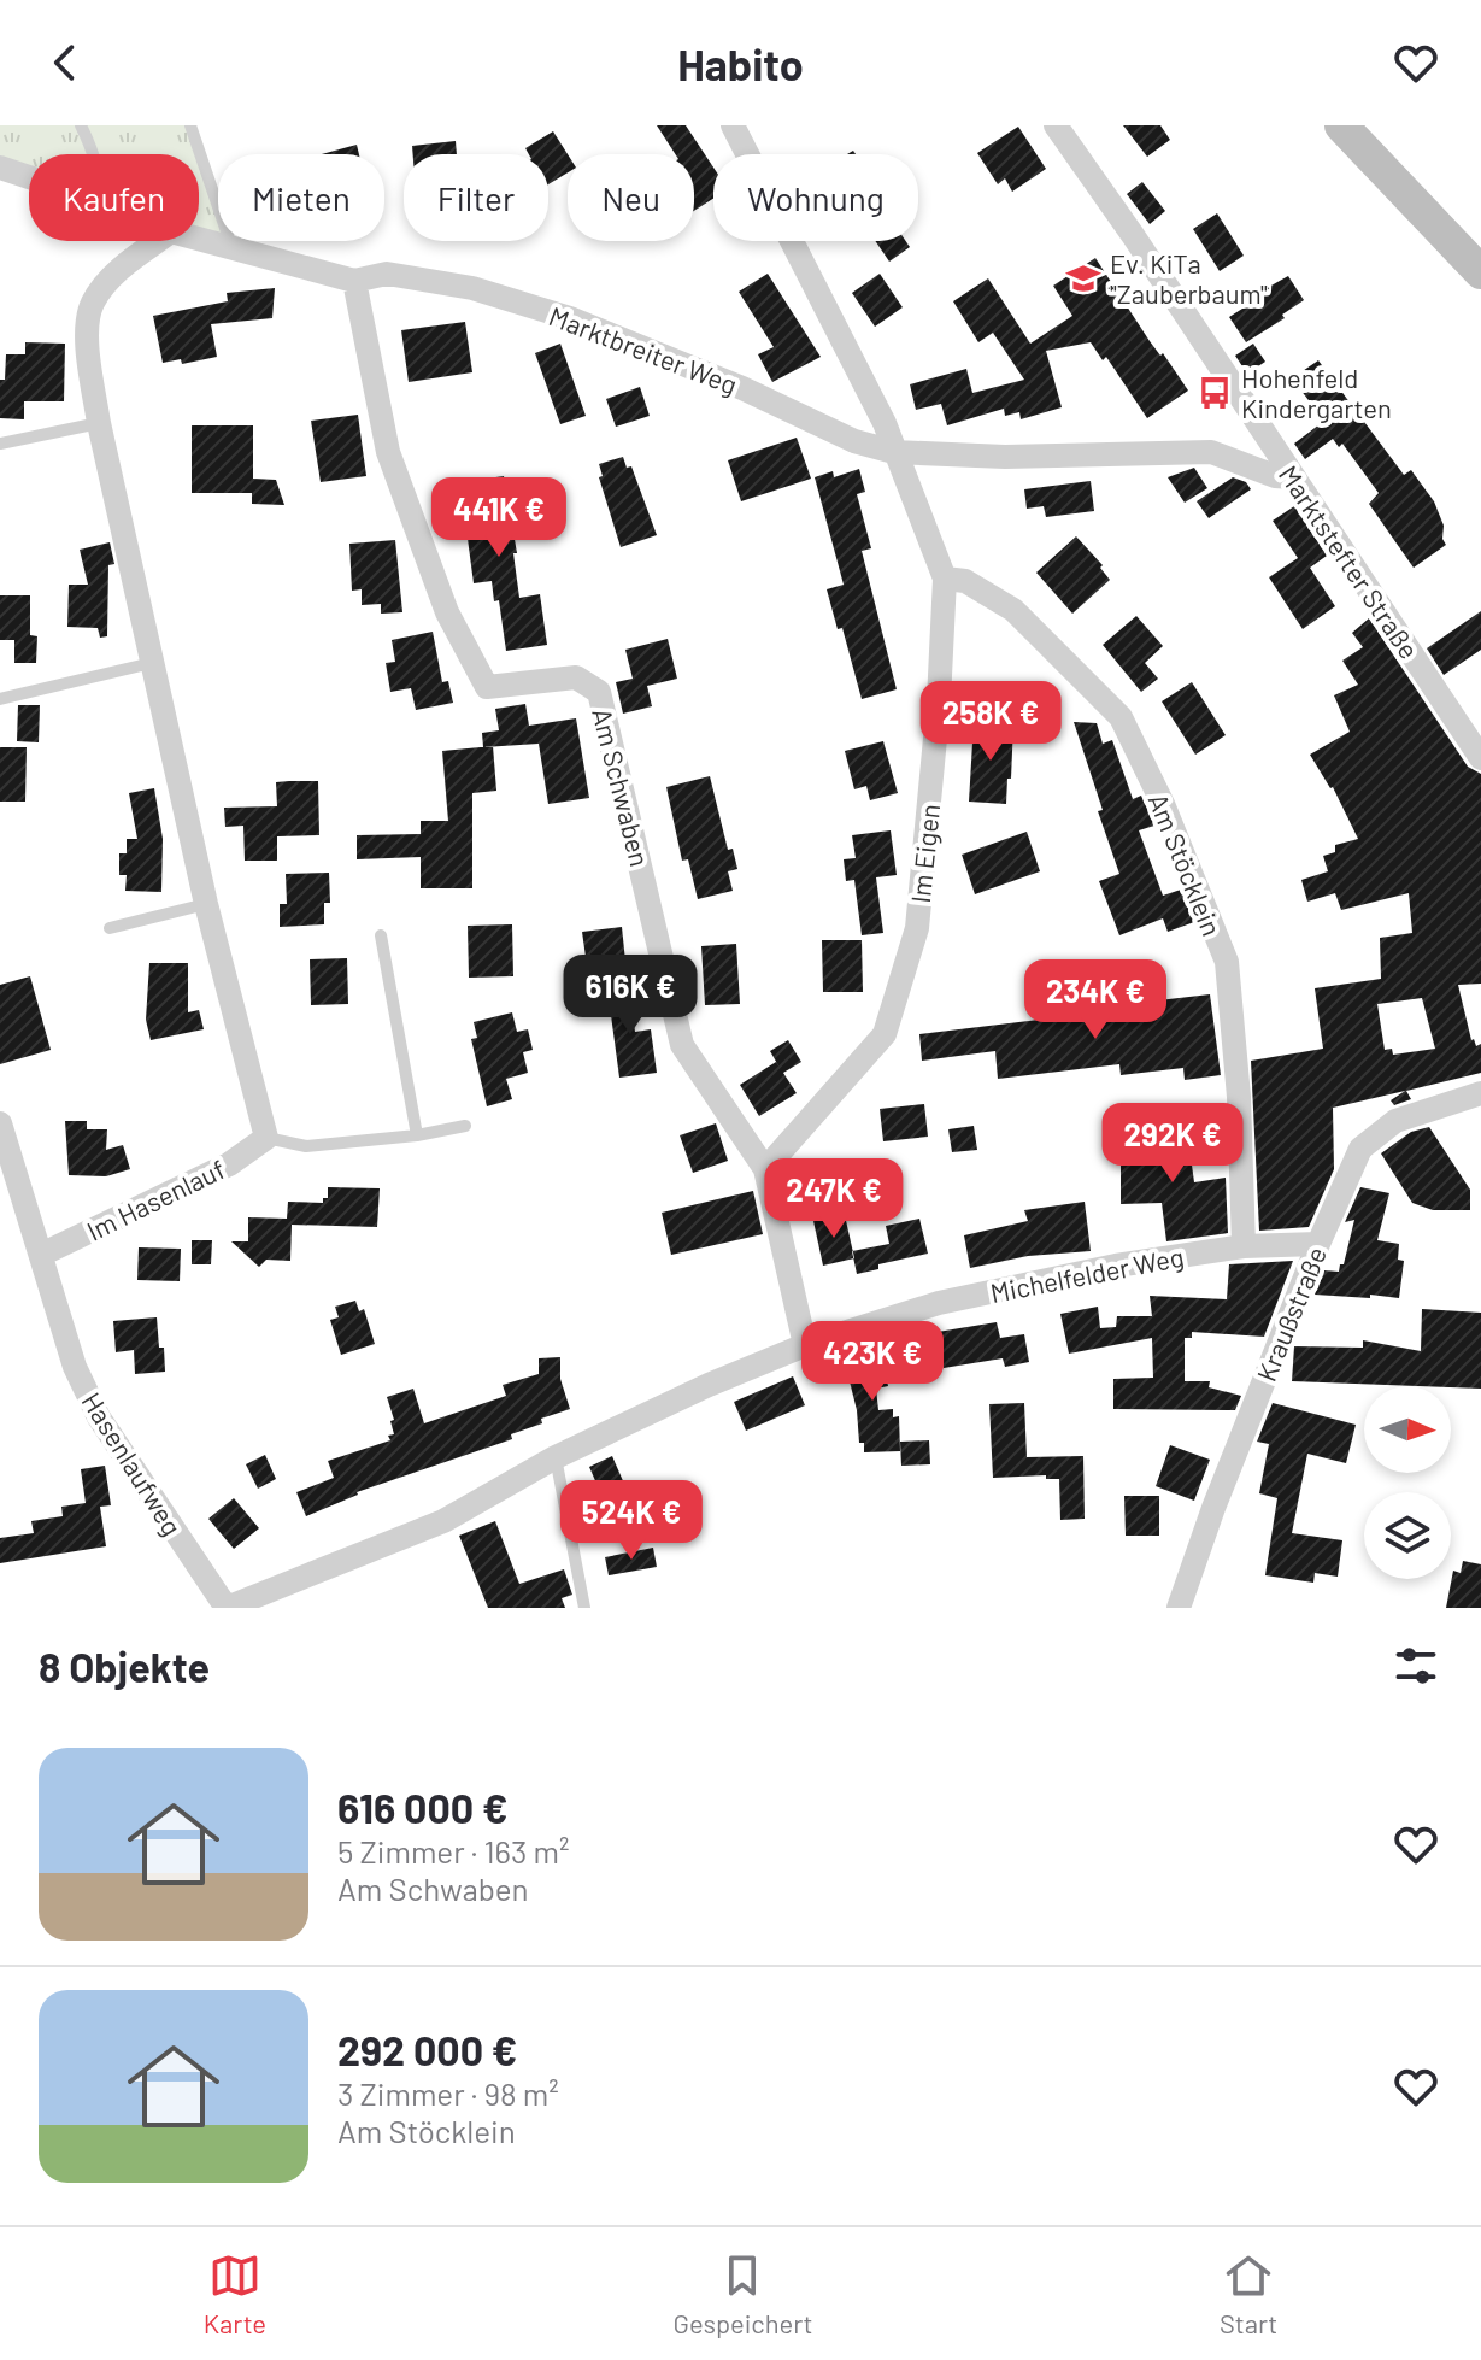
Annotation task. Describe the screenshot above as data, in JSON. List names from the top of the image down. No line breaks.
{"streets":{"street":["Marktbreiter Weg","Marktstefter Straße","Am Schwaben","Im Eigen","Am Stöcklein","Im Hasenlauf","Michelfelder Weg","Kraußstraße","Hasenlaufweg"]},"crossings":[["Marktbreiter Weg","Marktstefter Straße"],["Marktbreiter Weg","Am Schwaben"],["Marktbreiter Weg","Im Eigen"],["Am Schwaben","Im Eigen"],["Im Eigen","Am Stöcklein"],["Am Stöcklein","Michelfelder Weg"],["Im Hasenlauf","Hasenlaufweg"],["Michelfelder Weg","Kraußstraße"],["Michelfelder Weg","Hasenlaufweg"]],"places":{"school or university":["Ev. KiTa \"Zauberbaum\""],"bus stop":["Hohenfeld Kindergarten"]},"north":"right","page":{"header":"Habito","chip":["Kaufen","Mieten","Filter","Neu","Wohnung"],"price":["441K €","258K €","616K €","234K €","292K €","247K €","423K €","524K €"],"heading":"8 Objekte","list":[{"name":"616 000 €","note":"5 Zimmer · 163 m² · Am Schwaben"},{"name":"292 000 €","note":"3 Zimmer · 98 m² · Am Stöcklein"}],"tabs":["Karte","Gespeichert","Start"]}}
